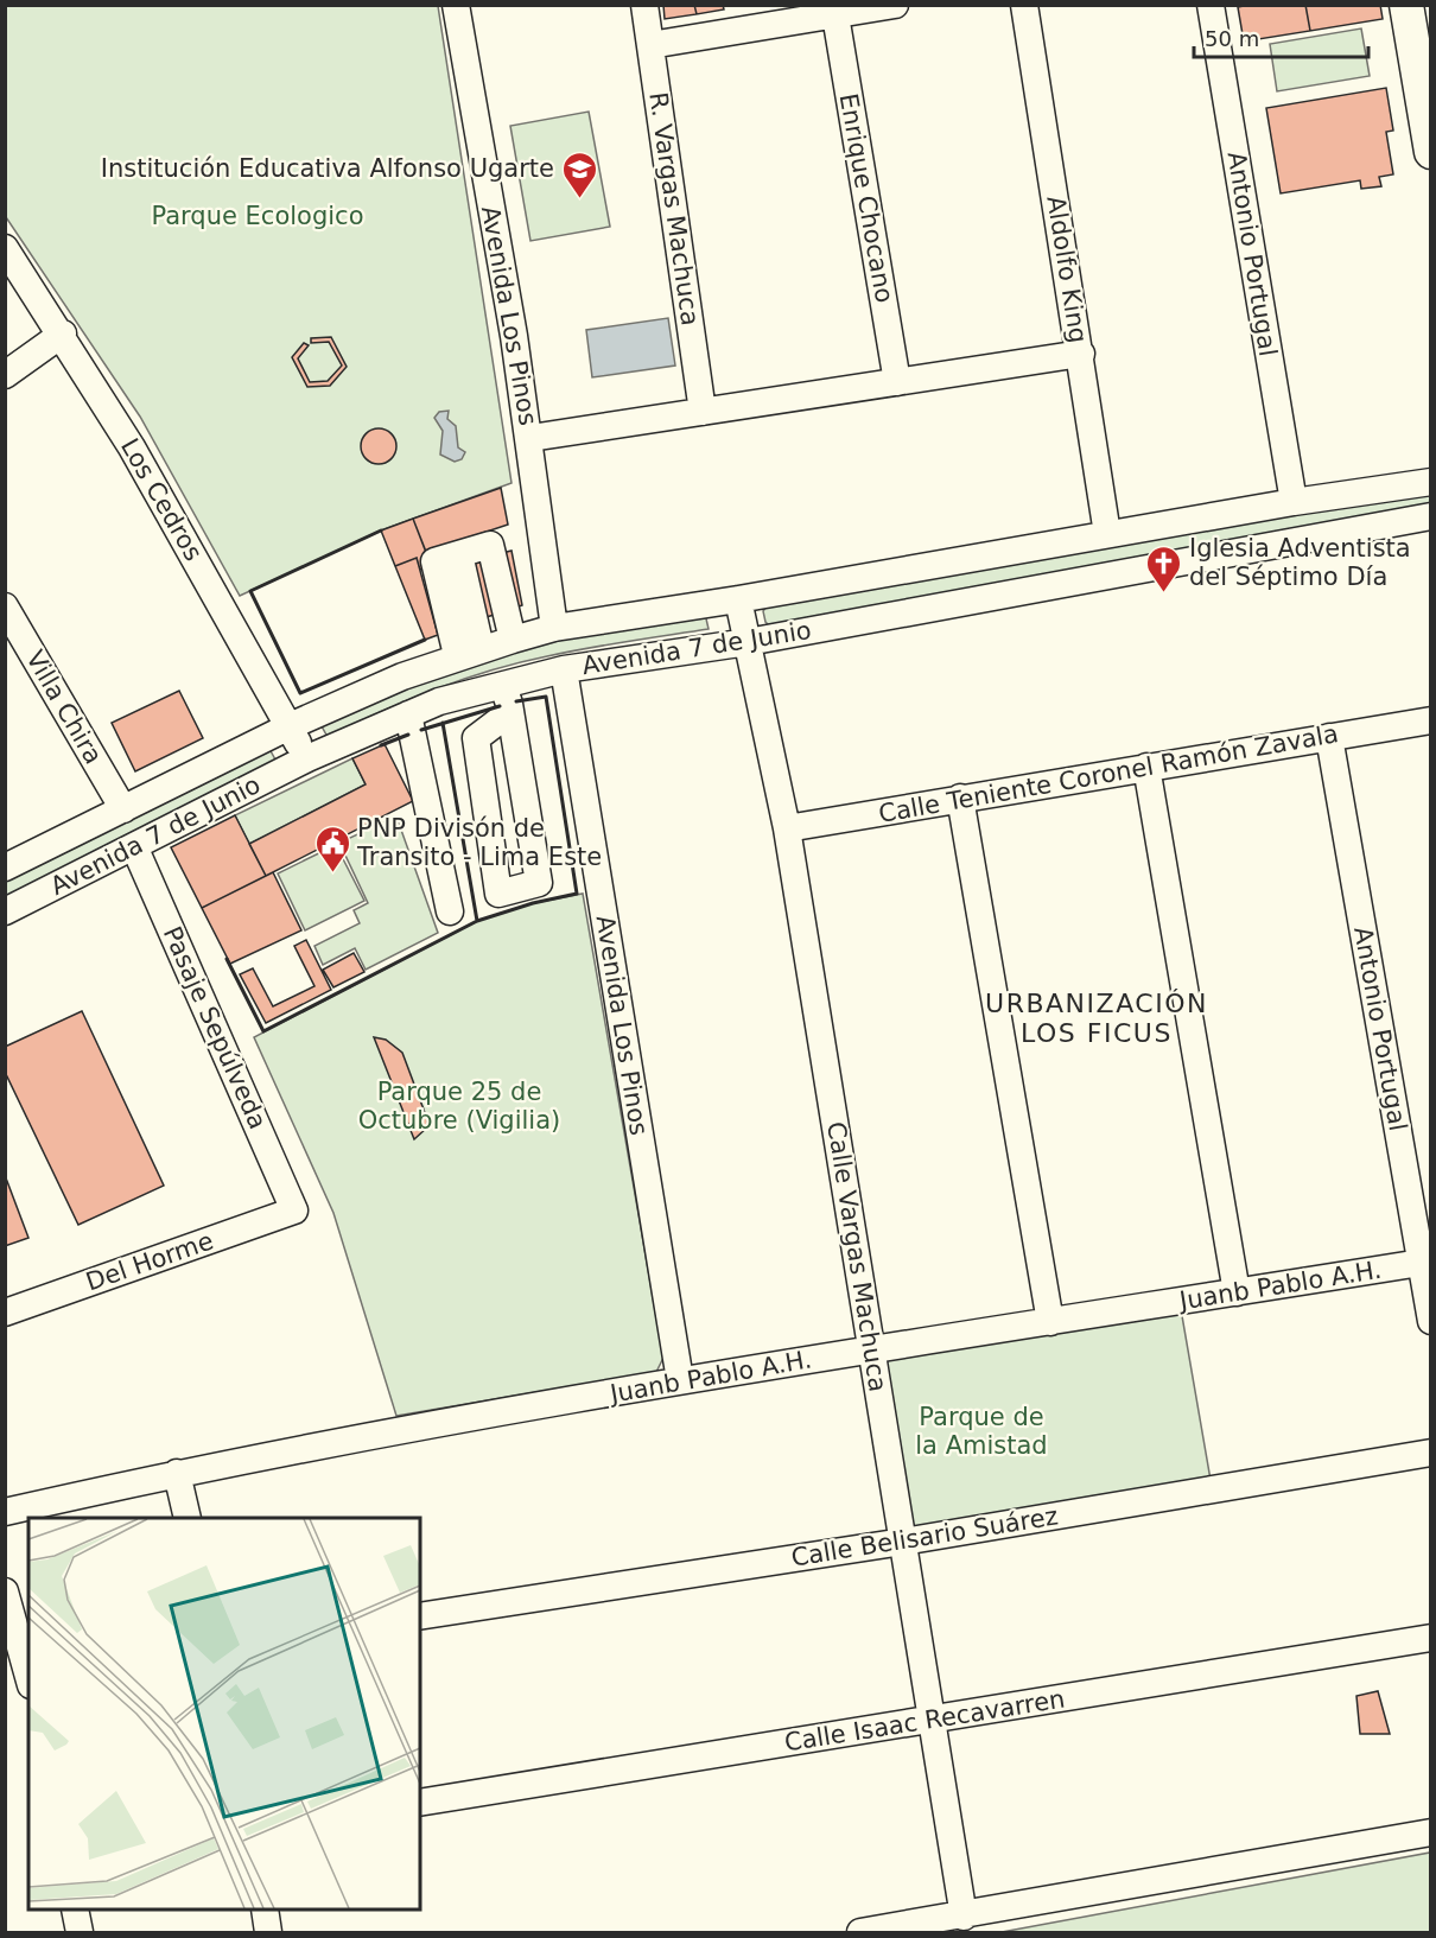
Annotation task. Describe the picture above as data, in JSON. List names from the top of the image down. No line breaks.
{"streets":{"street":["Enrique Chocano","R. Vargas Machuca","Antonio Portugal","Aldolfo King","Avenida Los Pinos","Los Cedros","Avenida 7 de Junio","Villa Chira","Calle Teniente Coronel Ramón Zavala","Pasaje Sepúlveda","Calle Vargas Machuca","Del Horme","Juanb Pablo A.H.","Calle Belisario Suárez","Calle Isaac Recavarren"]},"crossings":[["Antonio Portugal","Avenida 7 de Junio"],["Antonio Portugal","Calle Teniente Coronel Ramón Zavala"],["Antonio Portugal","Juanb Pablo A.H."],["Aldolfo King","Avenida 7 de Junio"],["Avenida Los Pinos","Avenida 7 de Junio"],["Avenida Los Pinos","Juanb Pablo A.H."],["Los Cedros","Avenida 7 de Junio"],["Avenida 7 de Junio","Villa Chira"],["Avenida 7 de Junio","Pasaje Sepúlveda"],["Avenida 7 de Junio","Calle Vargas Machuca"],["Calle Teniente Coronel Ramón Zavala","Calle Vargas Machuca"],["Pasaje Sepúlveda","Del Horme"],["Calle Vargas Machuca","Juanb Pablo A.H."],["Calle Vargas Machuca","Calle Belisario Suárez"],["Calle Vargas Machuca","Calle Isaac Recavarren"]],"districts":["URBANIZACIÓN LOS FICUS"],"parks":["Parque Ecologico","Parque 25 de Octubre (Vigilia)","Parque de la Amistad"],"places":{"school or university":["Institución Educativa Alfonso Ugarte"],"church":["Iglesia Adventista del Séptimo Día"],"public building":["PNP Divisón de Transito - Lima Este"]},"scale_bar":"50 m"}
